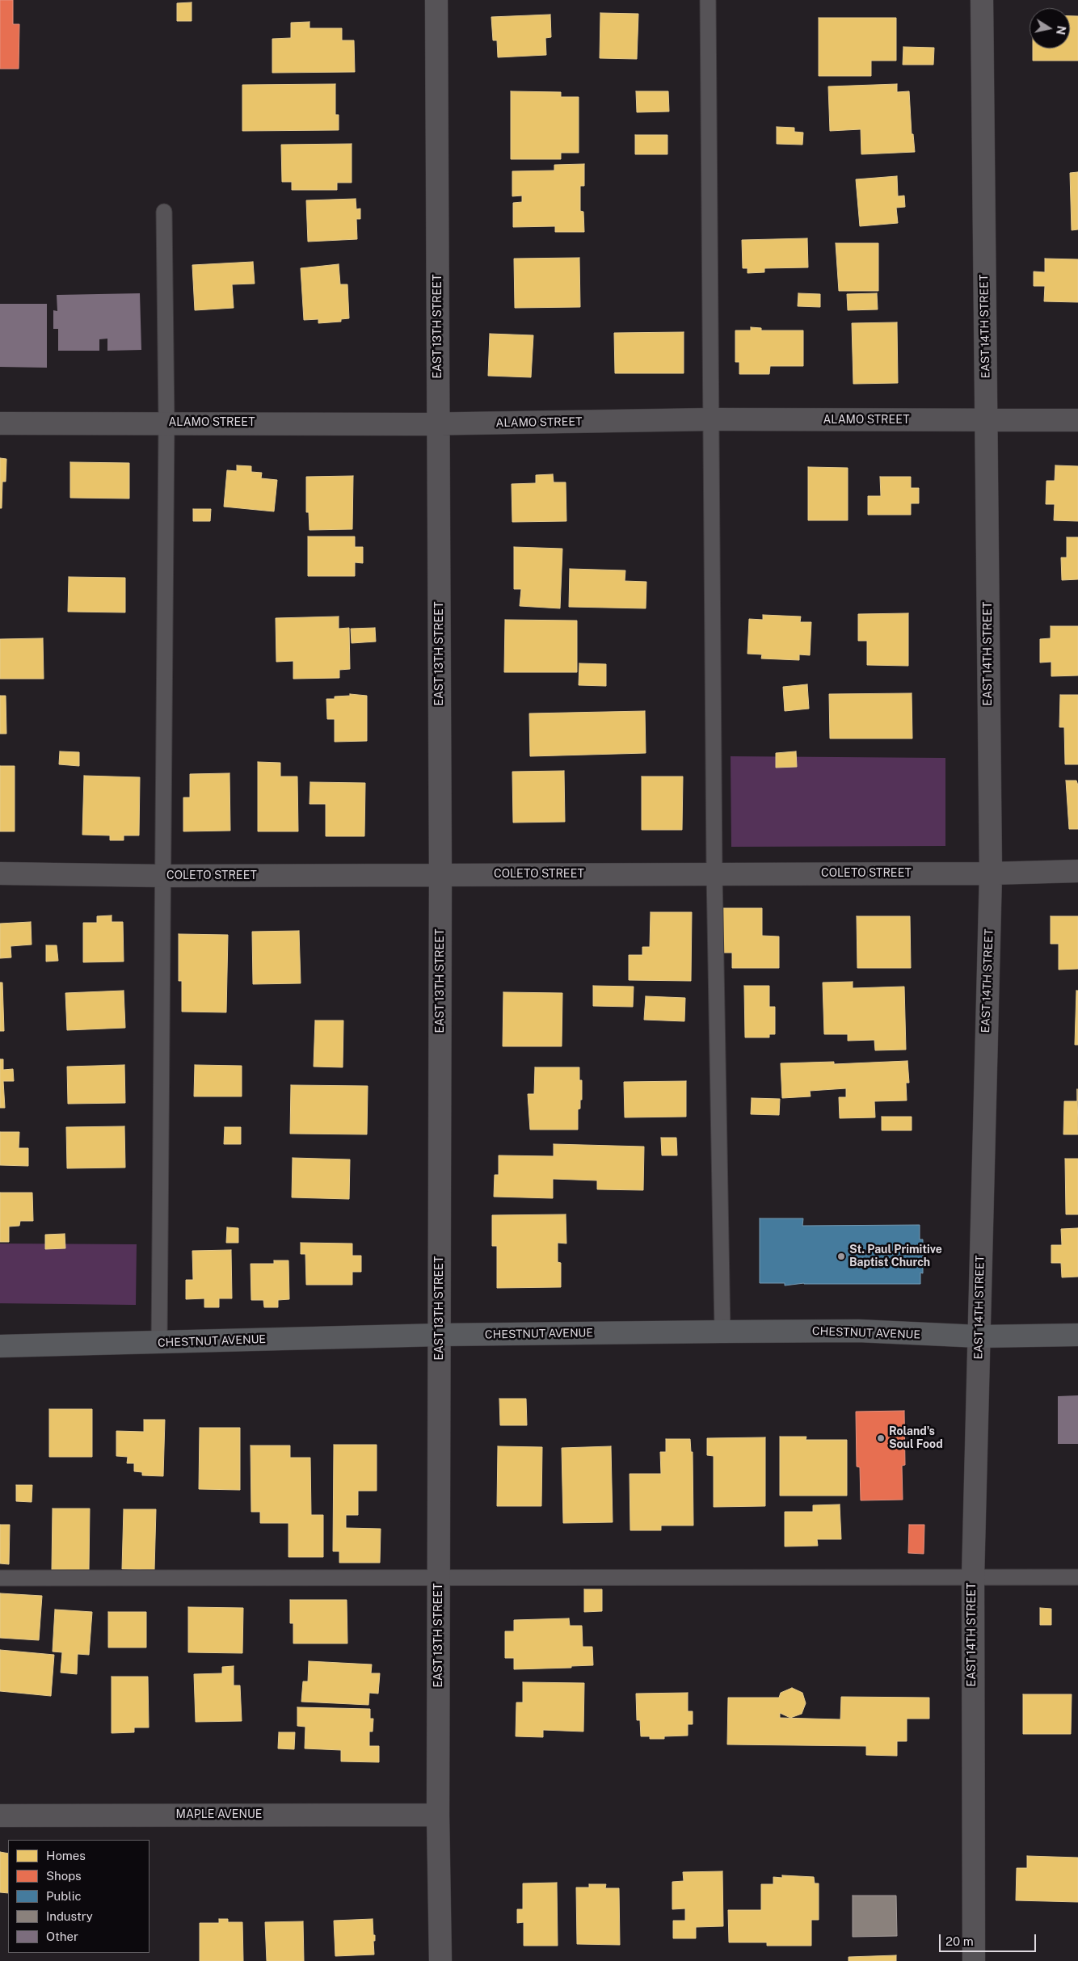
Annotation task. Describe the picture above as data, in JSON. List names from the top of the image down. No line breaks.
{"streets":{"main road":["CHESTNUT AVENUE"],"street":["EAST 13TH STREET","EAST 14TH STREET","ALAMO STREET","COLETO STREET","MAPLE AVENUE"]},"crossings":[["EAST 13TH STREET","ALAMO STREET"],["EAST 13TH STREET","COLETO STREET"],["EAST 13TH STREET","CHESTNUT AVENUE"],["EAST 13TH STREET","MAPLE AVENUE"],["EAST 14TH STREET","ALAMO STREET"],["EAST 14TH STREET","COLETO STREET"],["EAST 14TH STREET","CHESTNUT AVENUE"]],"places":["St. Paul Primitive Baptist Church","Roland's Soul Food"],"legend":["Homes","Shops","Public","Industry","Other"],"scale_bar":"20 m","north":"right"}
